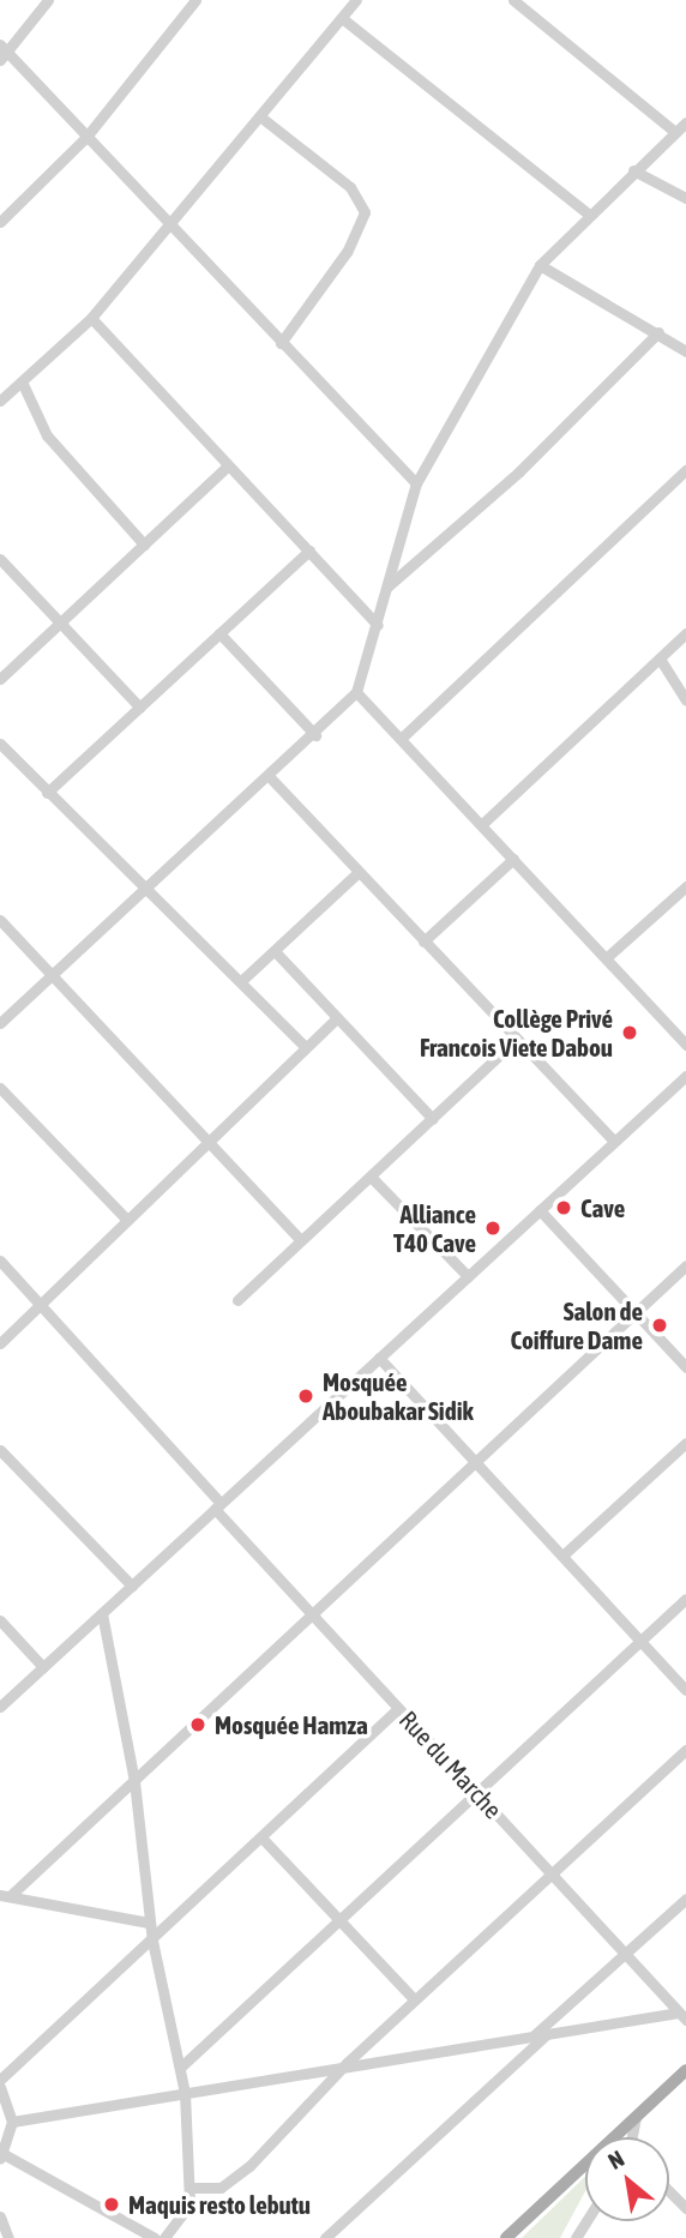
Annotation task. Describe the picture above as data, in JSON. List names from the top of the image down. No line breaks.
{"streets":{"street":["Rue du Marche"]},"places":["Collège Privé Francois Viete Dabou","Cave","Alliance T40 Cave","Salon de Coiffure Dame","Mosquée Aboubakar Sidik","Mosquée Hamza","Maquis resto lebutu"],"north":"top left"}
